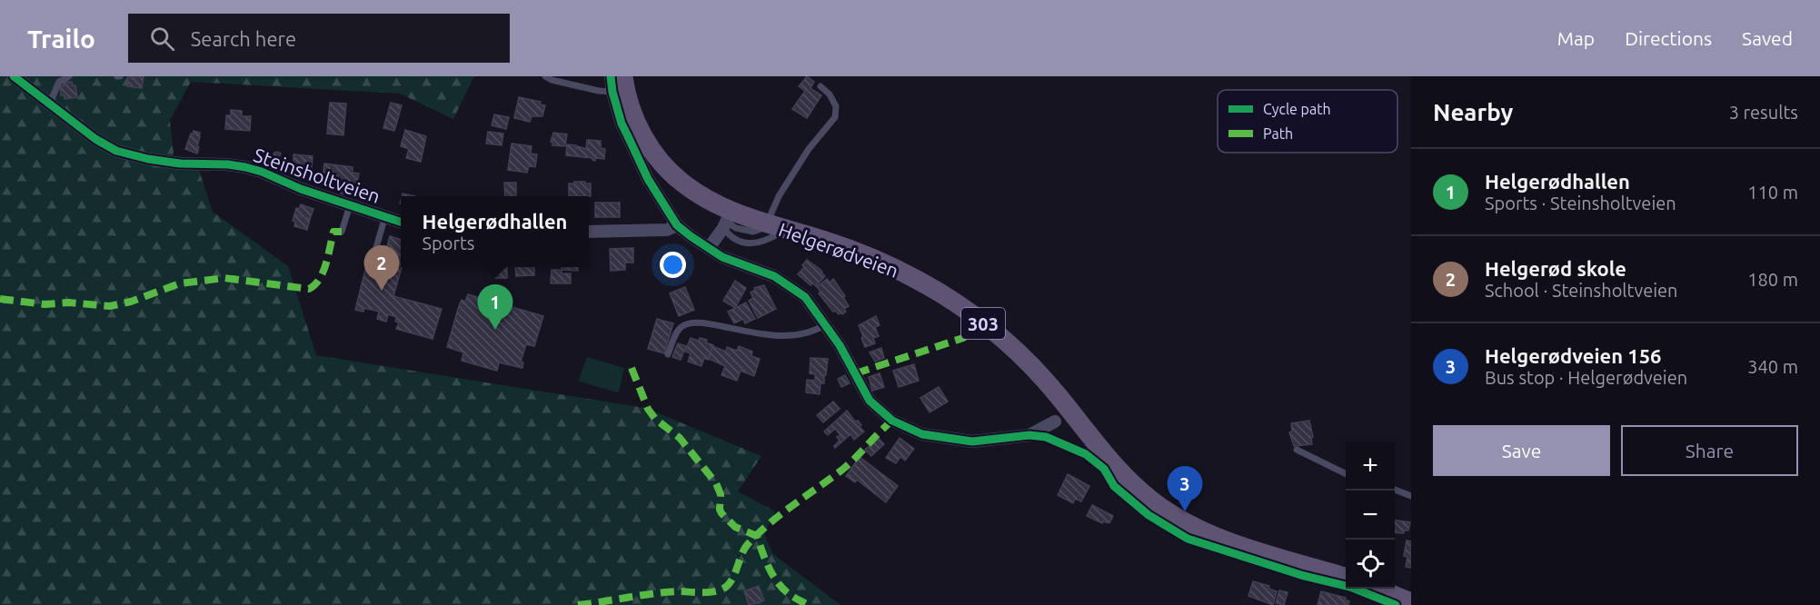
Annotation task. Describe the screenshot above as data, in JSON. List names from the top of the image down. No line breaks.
{"streets":{"main road":["Helgerødveien","303"],"street":["Steinsholtveien"]},"legend":["Cycle path","Path"],"page":{"header":"Trailo","search":"Search here","nav":["Map","Directions","Saved"],"heading":["Nearby","3 results"],"list":[{"mark":"1","name":"Helgerødhallen","note":"Sports · Steinsholtveien","value":"110 m"},{"mark":"2","name":"Helgerød skole","note":"School · Steinsholtveien","value":"180 m"},{"mark":"3","name":"Helgerødveien 156","note":"Bus stop · Helgerødveien","value":"340 m"}],"popup":["Helgerødhallen","Sports"],"pins":["2","1","3"],"buttons":["Save","Share"],"map_buttons":["+","−"]}}
